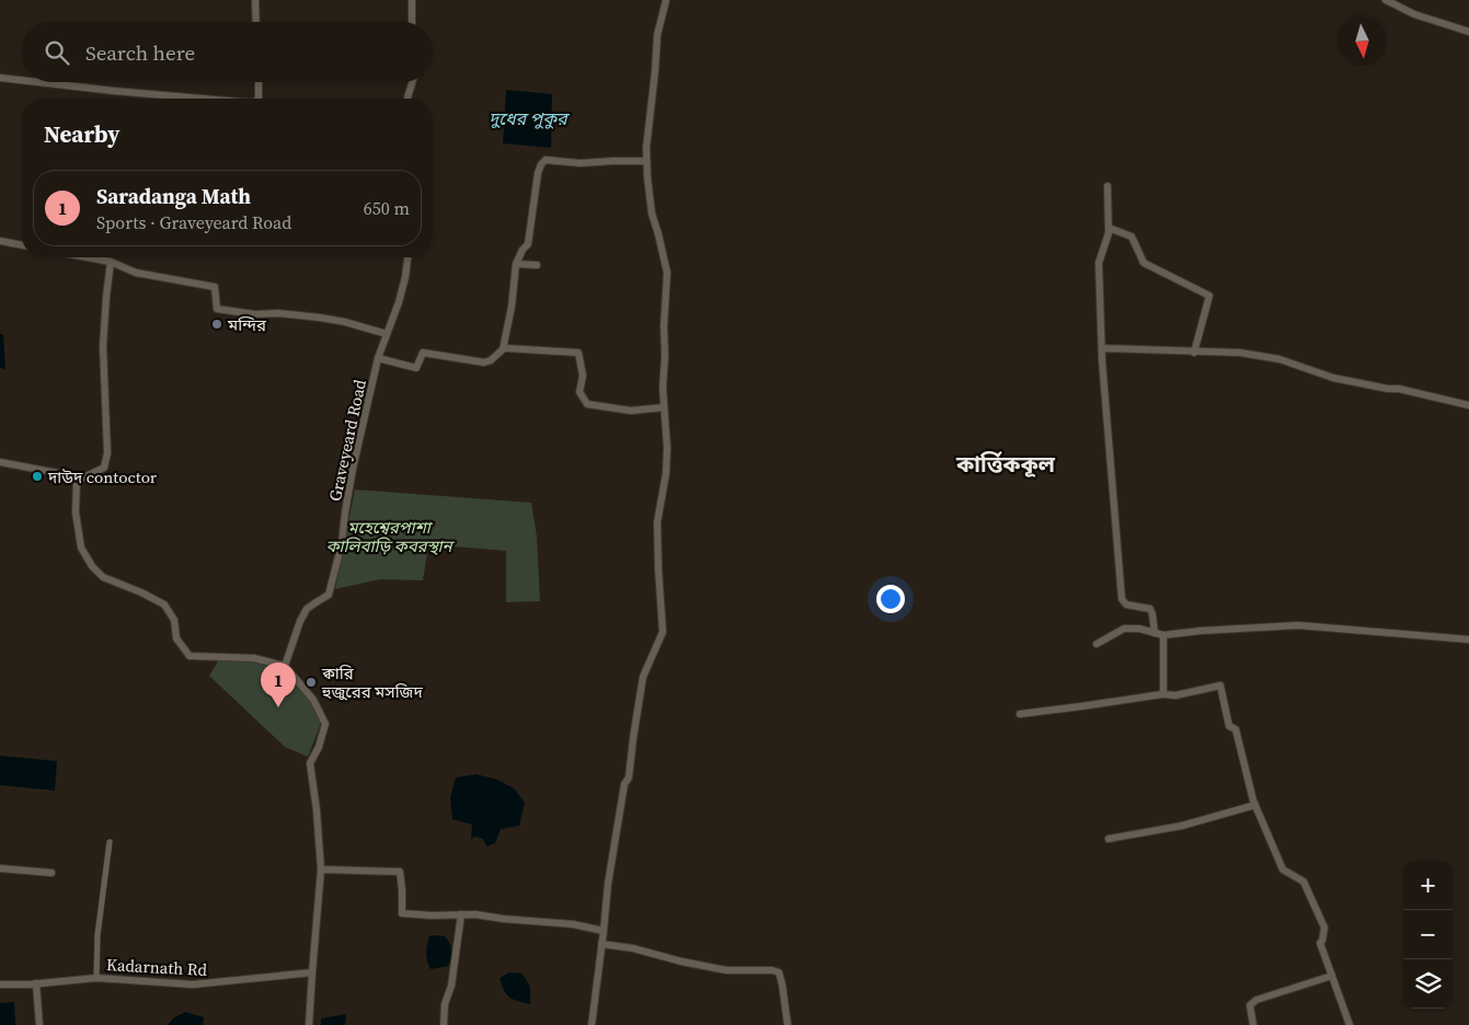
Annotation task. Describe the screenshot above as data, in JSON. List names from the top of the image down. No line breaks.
{"streets":{"street":["Graveyeard Road","Kadarnath Rd"]},"districts":["কার্ত্তিককূল"],"water":["দুধের পুকুর"],"parks":["মহেশ্বেরপাশা কালিবাড়ি কবরস্থান"],"places":["মন্দির","দাউদ contoctor","ক্বারি হুজুরের মসজিদ"],"north":"bottom","page":{"search":"Search here","heading":"Nearby","list":[{"mark":"1","name":"Saradanga Math","note":"Sports · Graveyeard Road","value":"650 m"}],"pins":"1","map_buttons":["+","−"]}}
